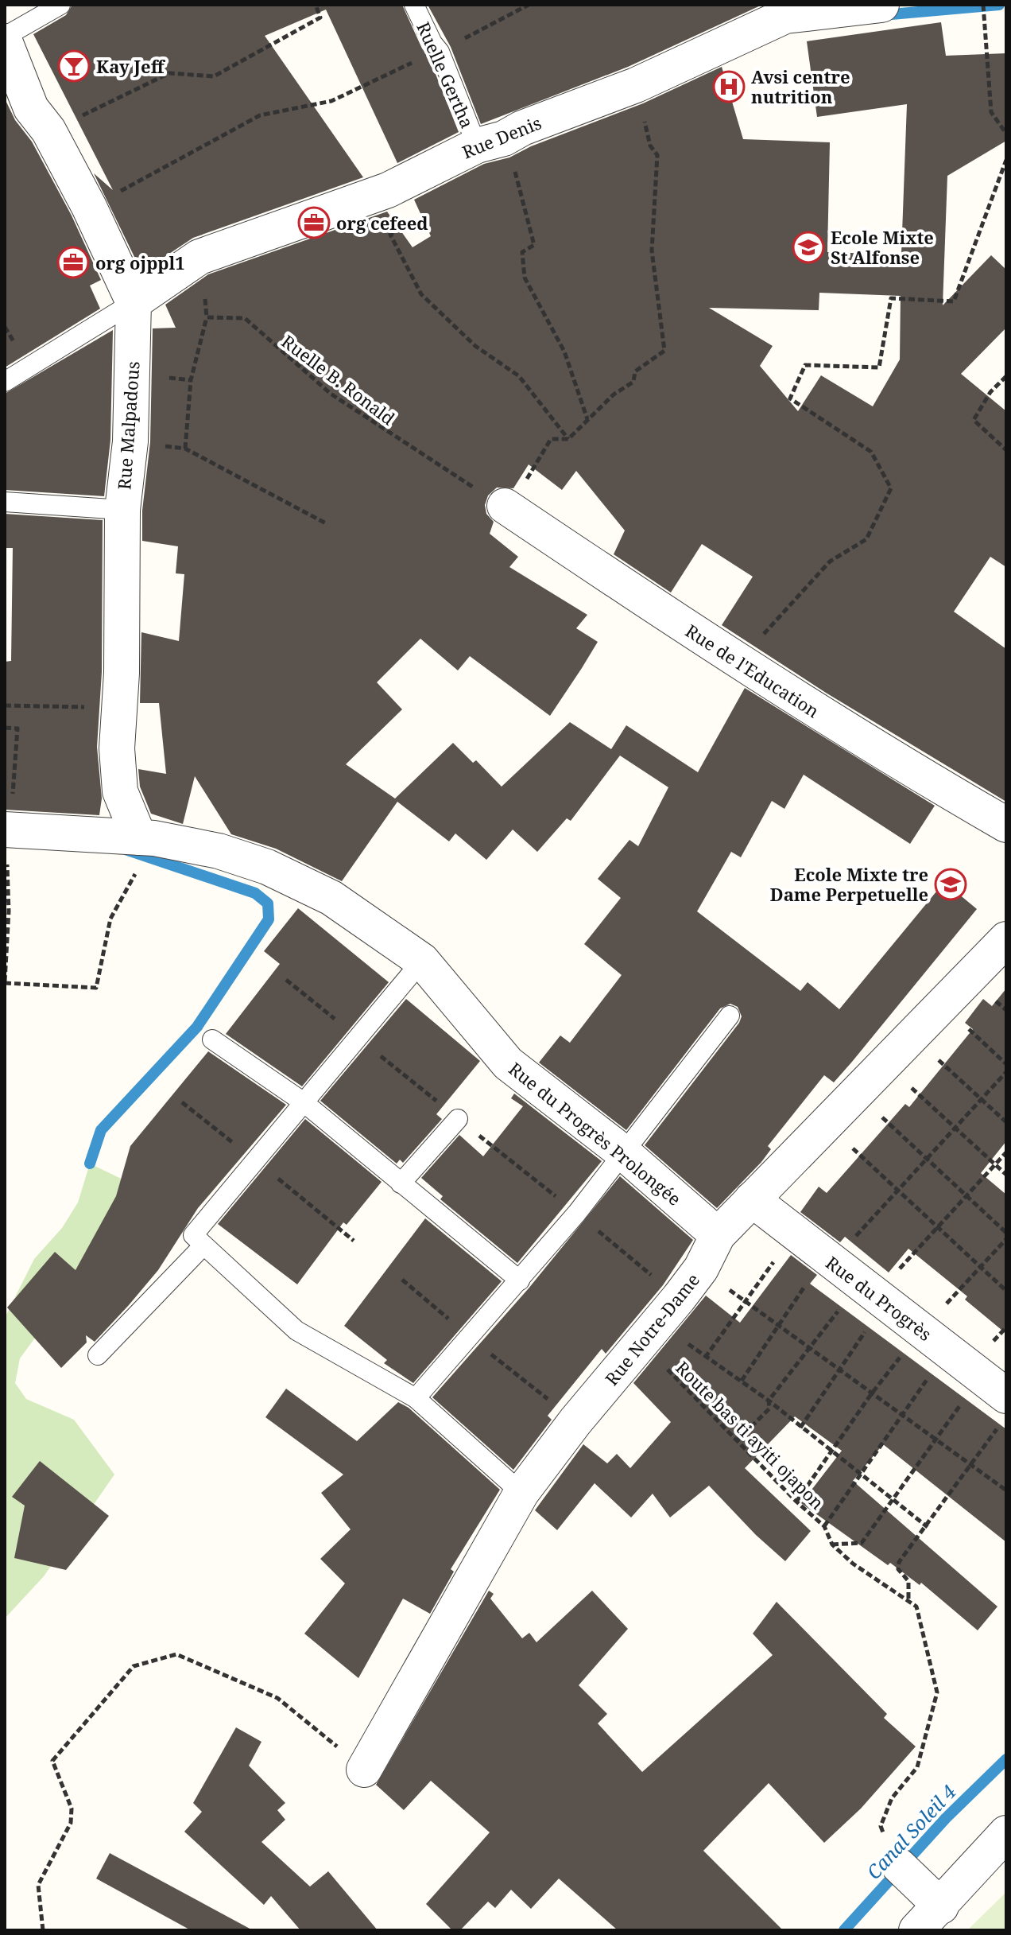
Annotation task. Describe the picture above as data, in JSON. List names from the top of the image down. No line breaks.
{"streets":{"street":["Rue Denis","Rue Malpadous","Rue de l'Education","Rue du Progrès Prolongée","Rue du Progrès","Rue Notre-Dame"],"lane":["Ruelle Gertha"],"path":["Ruelle B. Ronald","Route bas ti ayiti ojapon"]},"crossings":[["Ruelle Gertha","Rue Denis"],["Rue Denis","Rue Malpadous"],["Ruelle B. Ronald","Rue de l'Education"],["Rue Malpadous","Rue du Progrès Prolongée"],["Rue du Progrès Prolongée","Rue Notre-Dame"],["Rue du Progrès","Rue Notre-Dame"],["Rue Notre-Dame","Route bas ti ayiti ojapon"]],"water":["Canal Soleil 4"],"places":{"bar":["Kay Jeff"],"hospital":["Avsi centre nutrition"],"office":["org cefeed","org ojppl1"],"school or university":["Ecole Mixte St Alfonse","Ecole Mixte tre Dame Perpetuelle"]}}
